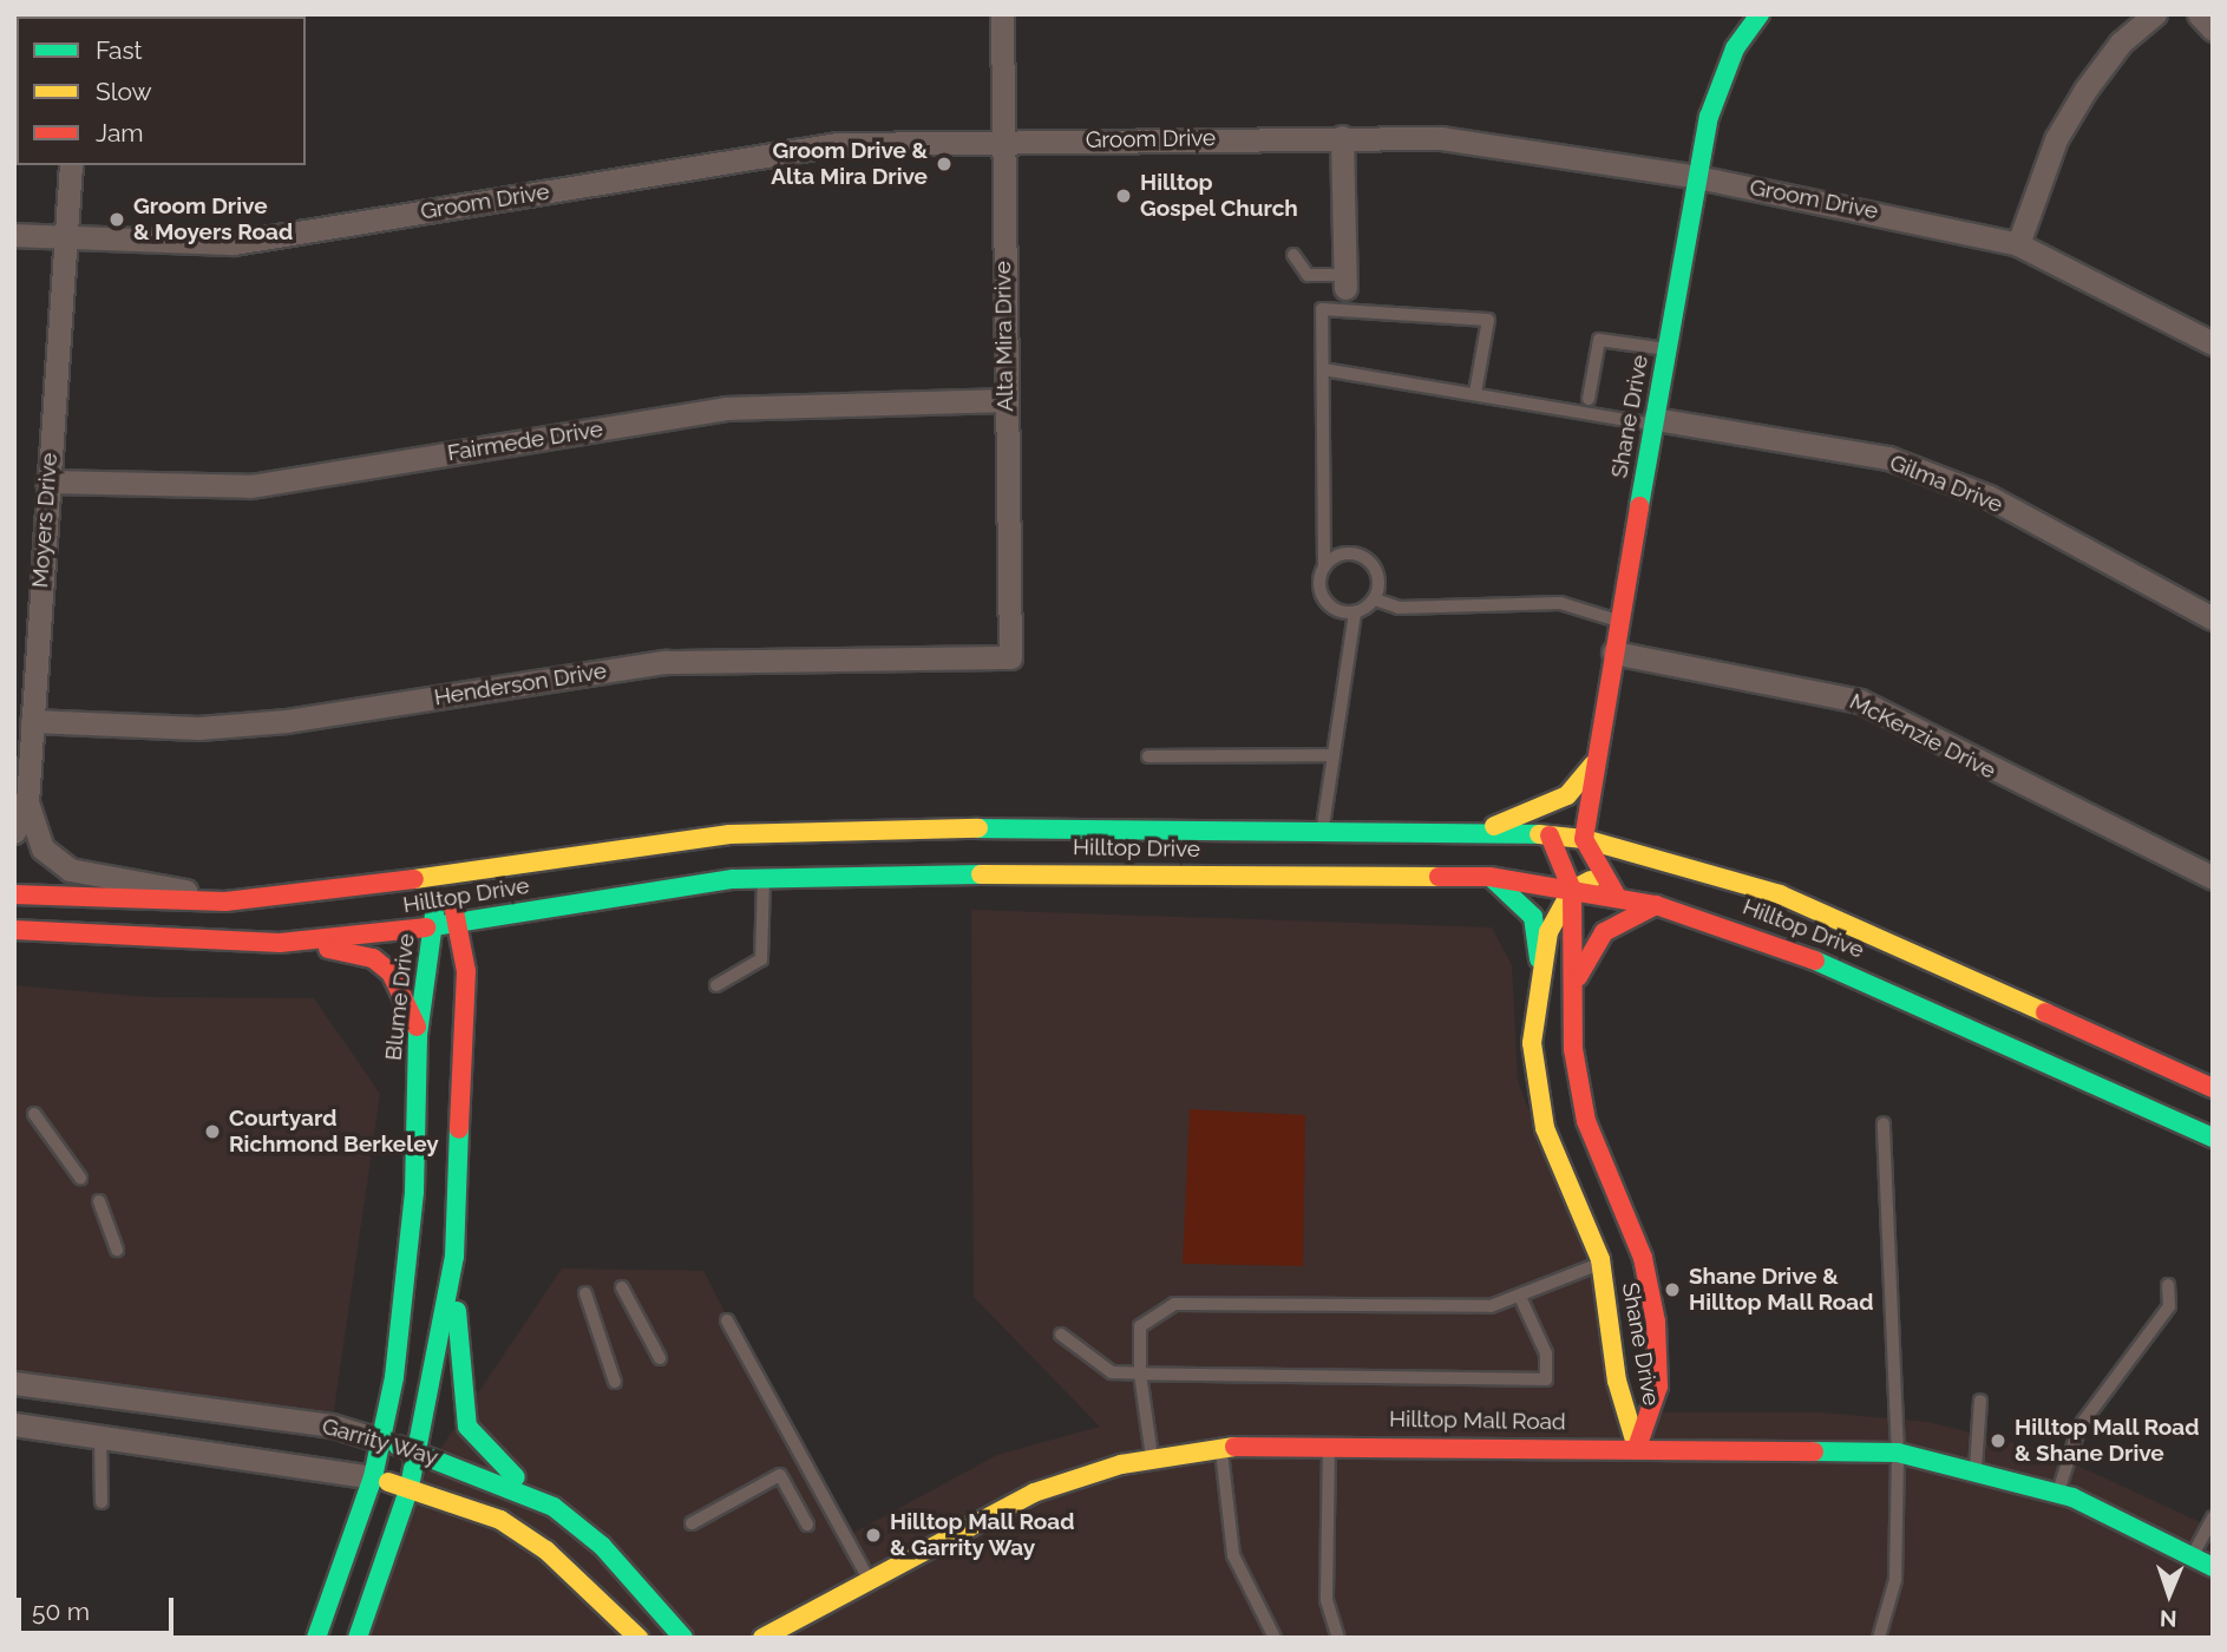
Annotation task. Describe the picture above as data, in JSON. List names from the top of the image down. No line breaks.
{"streets":{"street":["Groom Drive","Alta Mira Drive","Shane Drive","Fairmede Drive","Gilma Drive","Moyers Drive","Henderson Drive","McKenzie Drive","Hilltop Drive","Blume Drive","Hilltop Mall Road","Garrity Way"]},"crossings":[["Groom Drive","Alta Mira Drive"],["Groom Drive","Shane Drive"],["Groom Drive","Moyers Drive"],["Alta Mira Drive","Fairmede Drive"],["Alta Mira Drive","Henderson Drive"],["Shane Drive","Gilma Drive"],["Shane Drive","McKenzie Drive"],["Shane Drive","Hilltop Drive"],["Shane Drive","Hilltop Mall Road"],["Fairmede Drive","Moyers Drive"],["Moyers Drive","Henderson Drive"],["Hilltop Drive","Blume Drive"],["Blume Drive","Garrity Way"]],"places":["Groom Drive & Alta Mira Drive","Hilltop Gospel Church","Groom Drive & Moyers Road","Courtyard Richmond Berkeley","Shane Drive & Hilltop Mall Road","Hilltop Mall Road & Shane Drive","Hilltop Mall Road & Garrity Way"],"legend":["Fast","Slow","Jam"],"scale_bar":"50 m","north":"bottom"}
